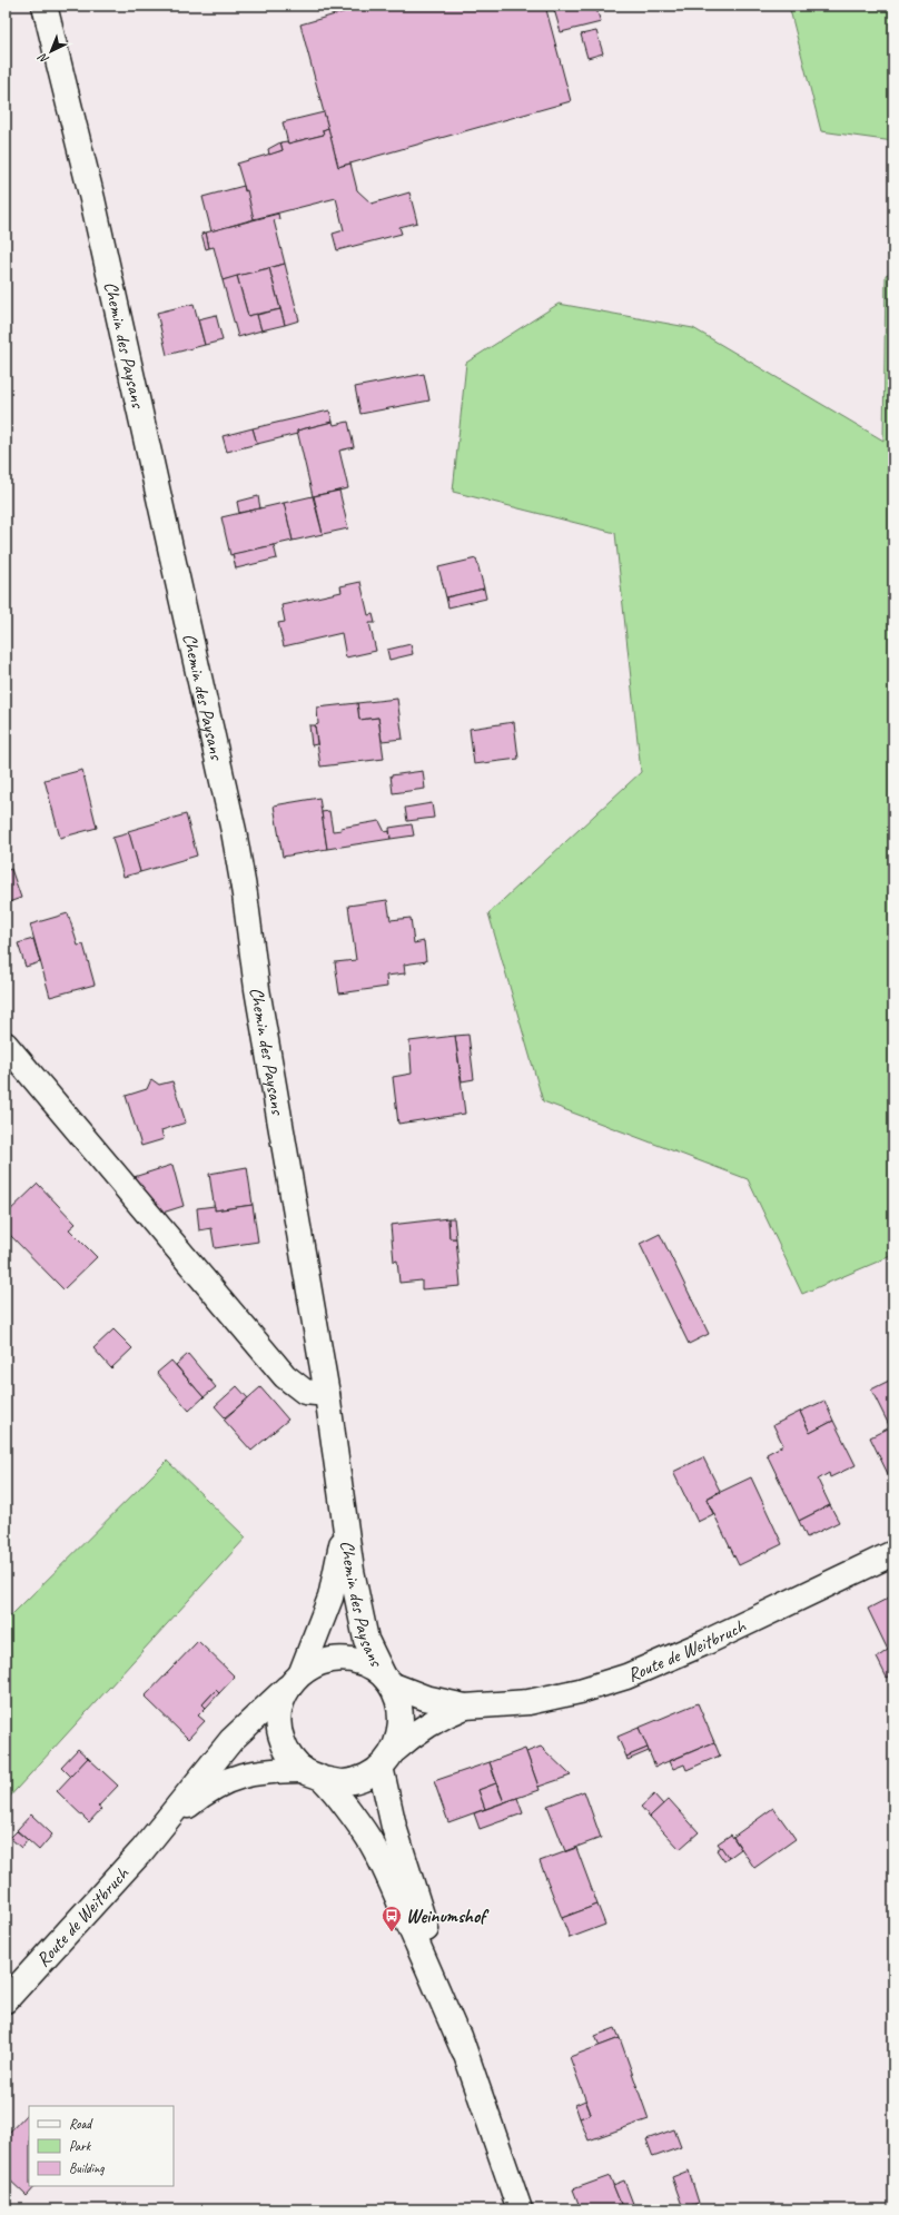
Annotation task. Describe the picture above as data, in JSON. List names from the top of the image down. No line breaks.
{"streets":{"street":["Chemin des Paysans","Route de Weitbruch"]},"crossings":[["Chemin des Paysans","Route de Weitbruch"]],"places":{"bus stop":["Weinumshof"]},"legend":["Road","Park","Building"],"north":"bottom left"}
